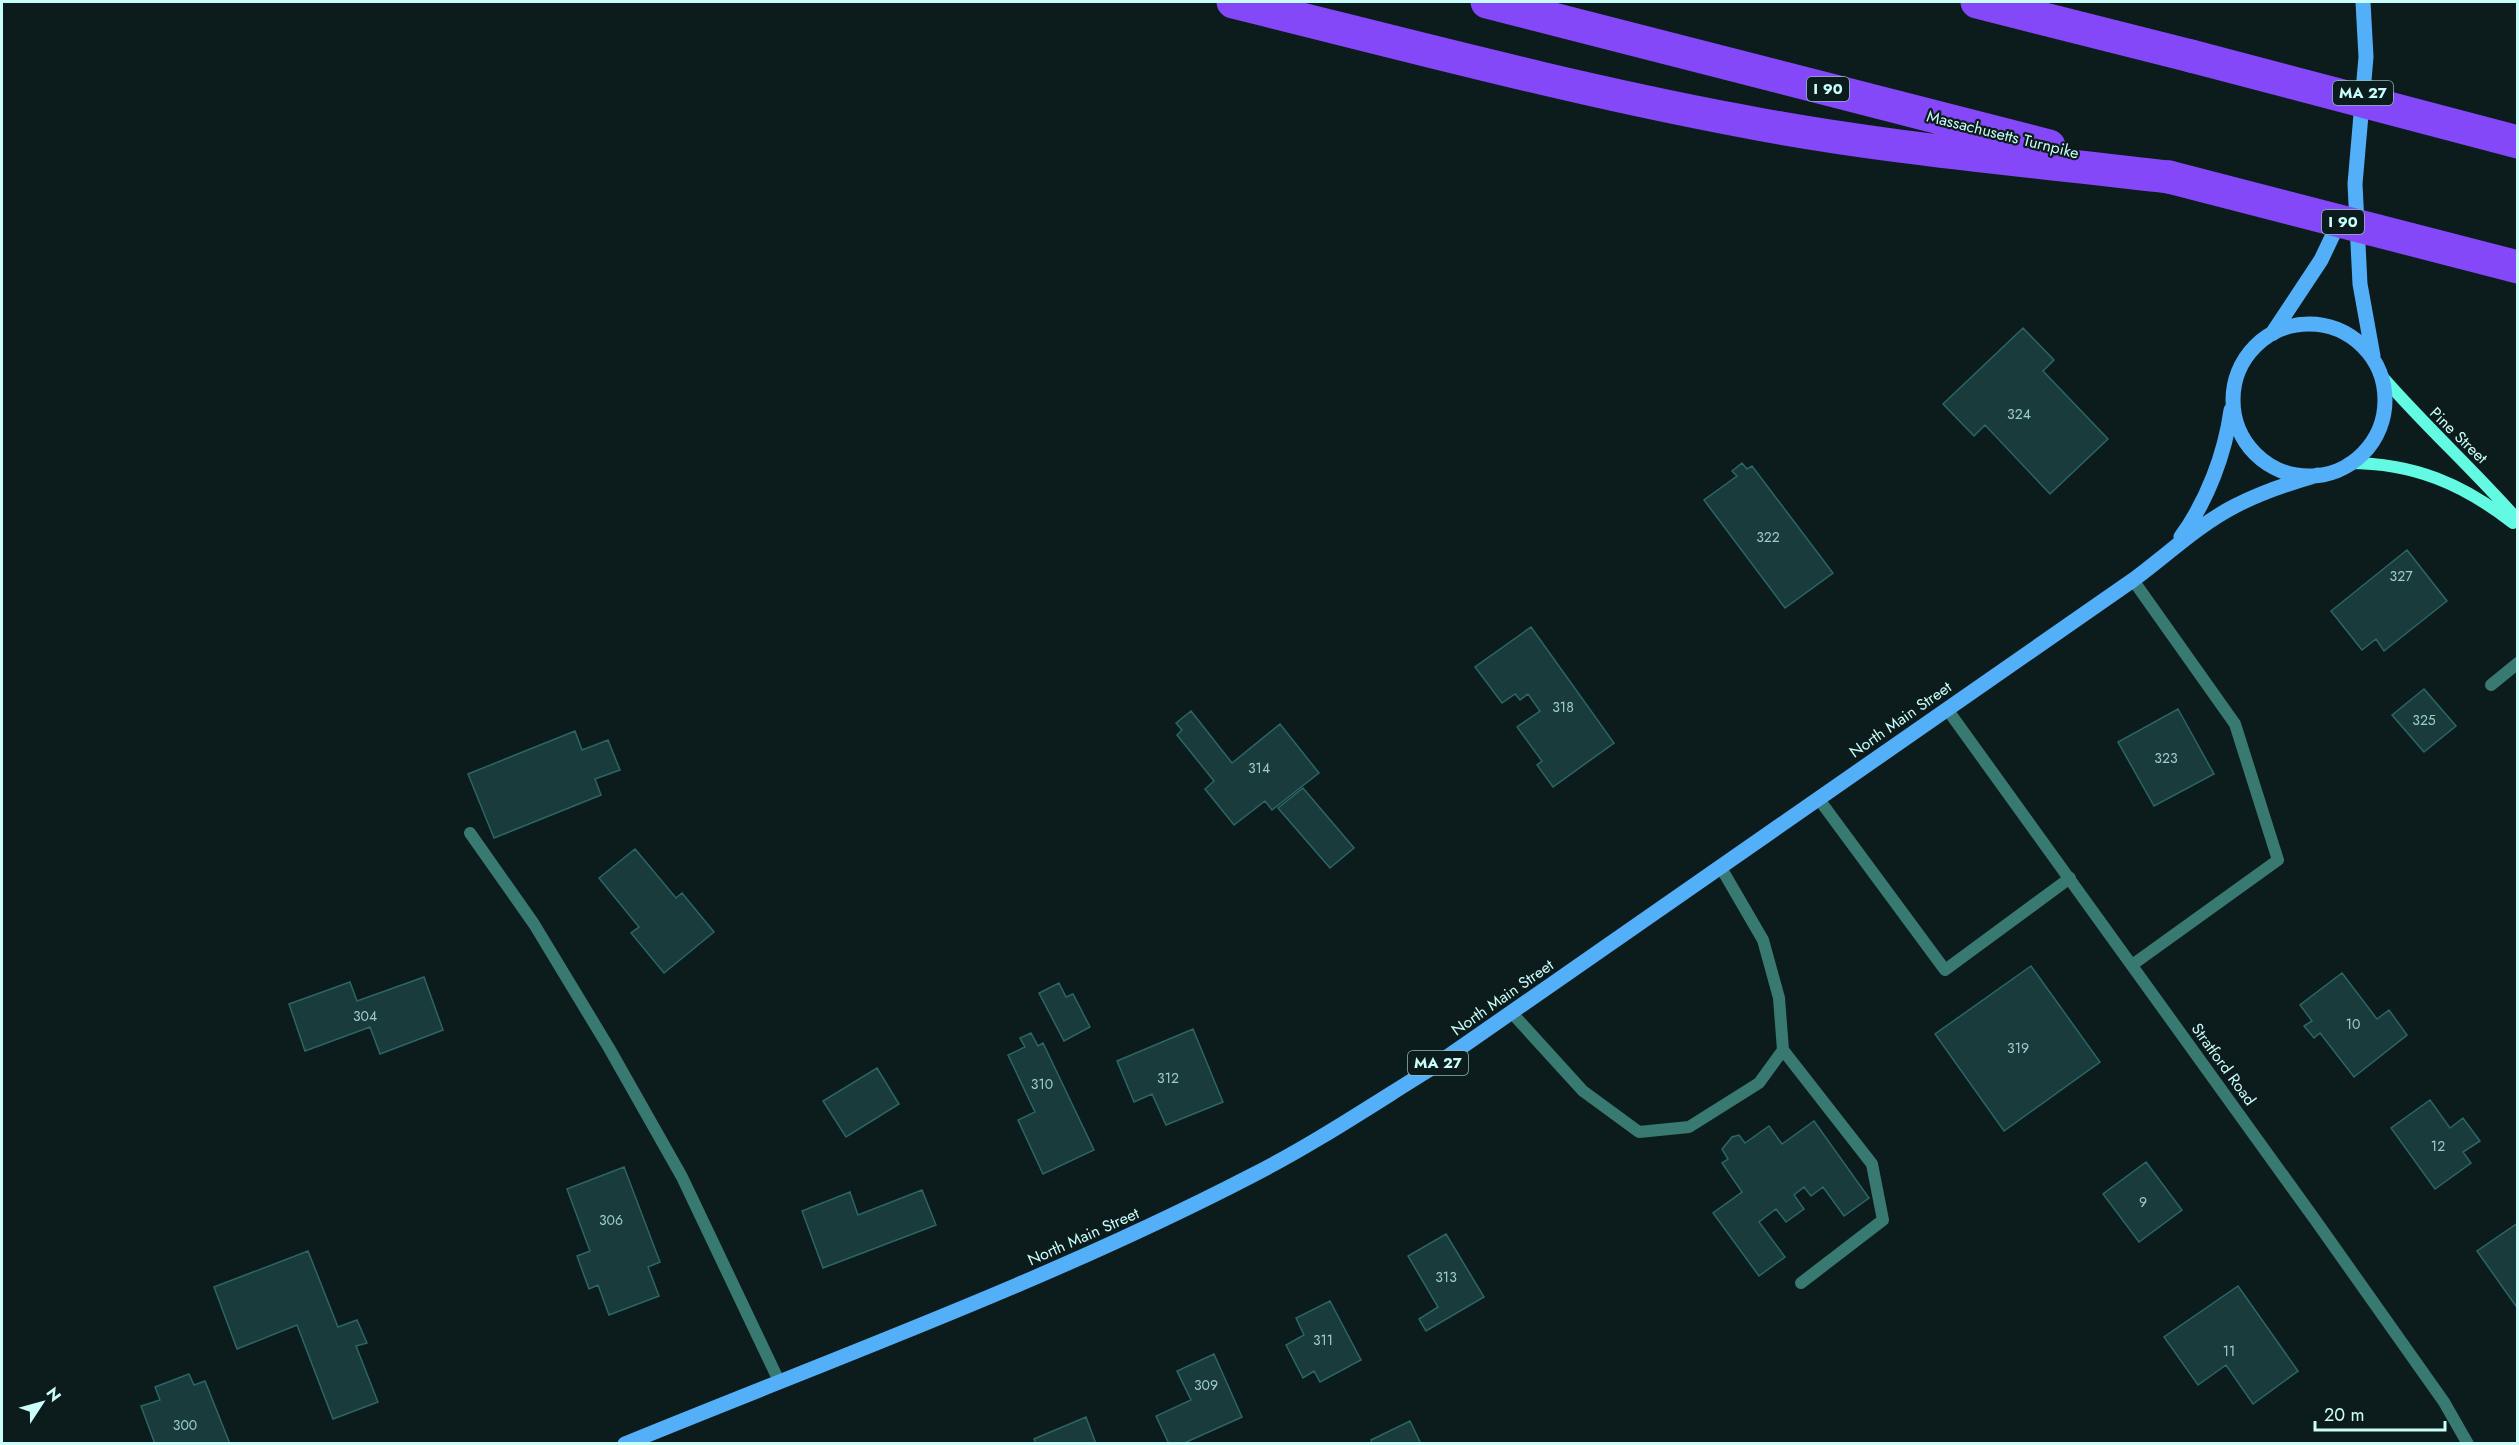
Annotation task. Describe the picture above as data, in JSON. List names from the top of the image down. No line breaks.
{"streets":{"highway":["I 90","Massachusetts Turnpike"],"main road":["MA 27","Pine Street","North Main Street"],"street":["Stratford Road"]},"crossings":[["MA 27","Pine Street"],["MA 27","North Main Street"],["Pine Street","North Main Street"],["North Main Street","Stratford Road"]],"house_numbers":["324","322","327","318","325","323","314","304","10","319","312","310","12","9","306","313","311","11","309","300"],"scale_bar":"20 m","north":"top right"}
